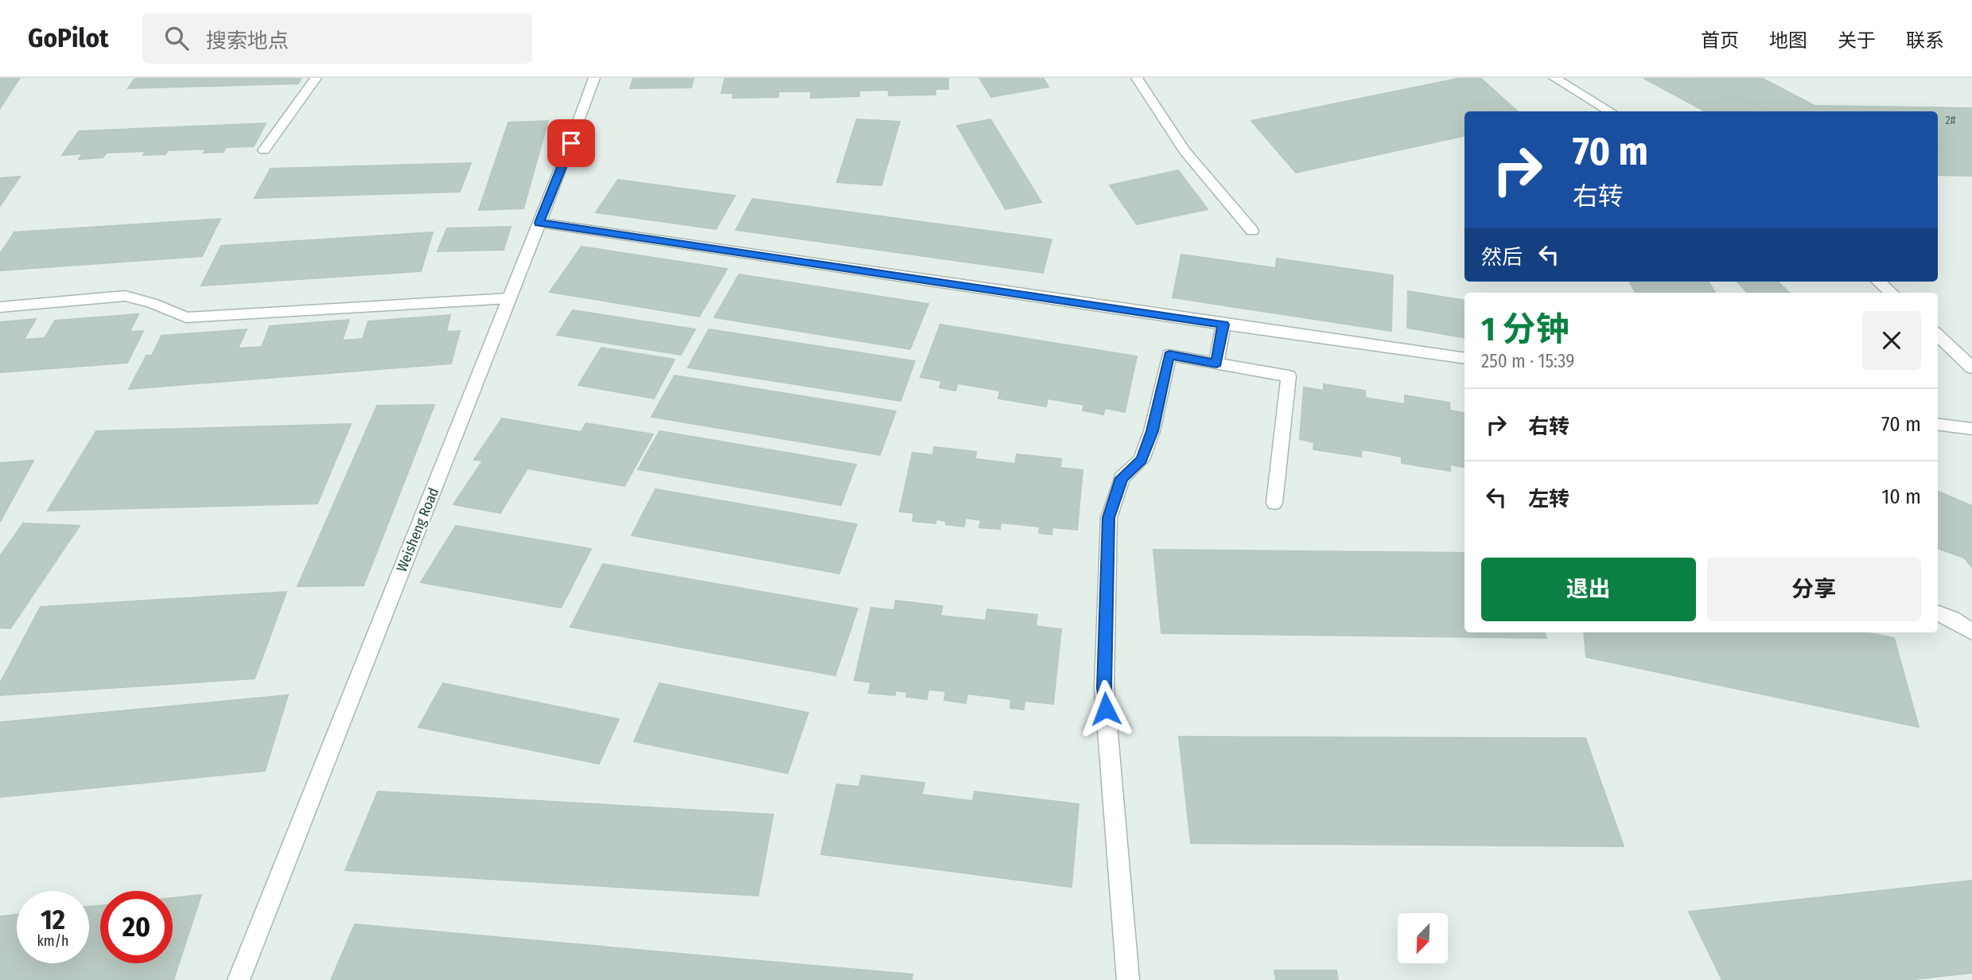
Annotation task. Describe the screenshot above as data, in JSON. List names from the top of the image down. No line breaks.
{"streets":{"street":["Weisheng Road"]},"house_numbers":["2#"],"north":"bottom left","page":{"header":"GoPilot","search":"搜索地点","nav":["首页","地图","关于","联系"],"turn":["70 m","右转"],"then":"然后","heading":["1 分钟","250 m · 15:39"],"list":[{"name":"右转","value":"70 m"},{"name":"左转","value":"10 m"}],"buttons":["退出","分享"],"speed":"12 km/h","limit":"20"}}
